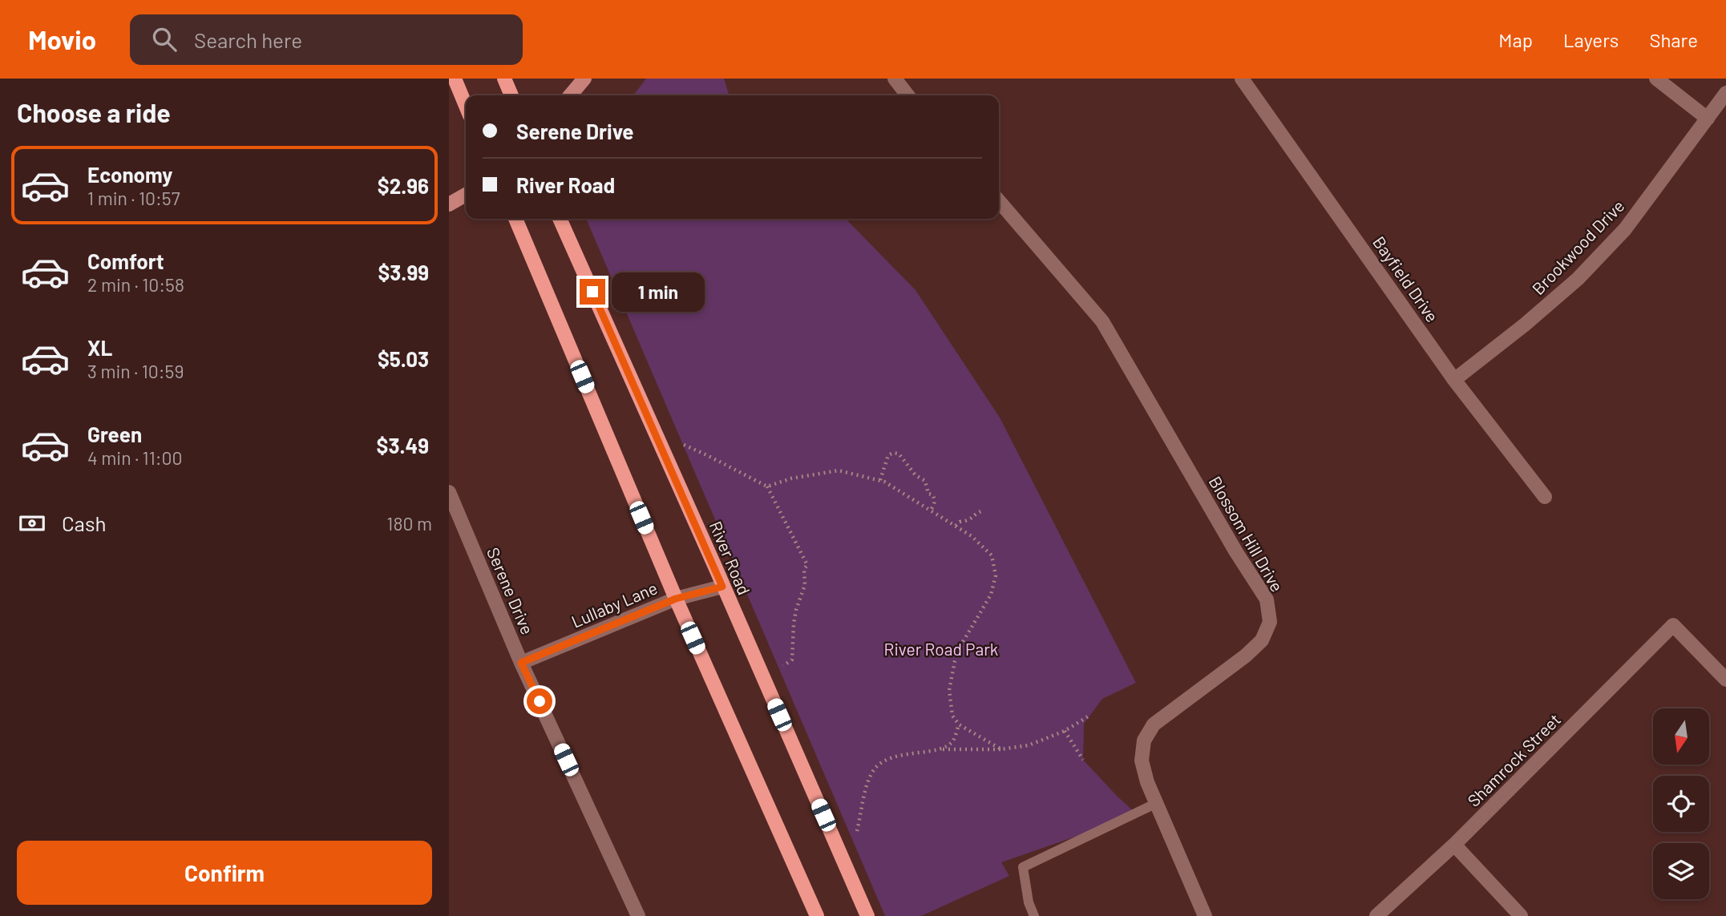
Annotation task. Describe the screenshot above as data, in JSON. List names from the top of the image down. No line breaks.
{"streets":{"main road":["River Road"],"street":["Brookwood Drive","Bayfield Drive","Blossom Hill Drive","Serene Drive","Lullaby Lane","Shamrock Street"]},"crossings":[["Brookwood Drive","Bayfield Drive"],["River Road","Lullaby Lane"],["Serene Drive","Lullaby Lane"]],"parks":["River Road Park"],"north":"bottom","page":{"header":"Movio","search":"Search here","nav":["Map","Layers","Share"],"heading":"Choose a ride","banner":["Serene Drive","River Road"],"list":[{"name":"Economy","note":"1 min · 10:57","value":"$2.96"},{"name":"Comfort","note":"2 min · 10:58","value":"$3.99"},{"name":"XL","note":"3 min · 10:59","value":"$5.03"},{"name":"Green","note":"4 min · 11:00","value":"$3.49"}],"bubble":"1 min","pay":["Cash","180 m"],"buttons":"Confirm"}}
